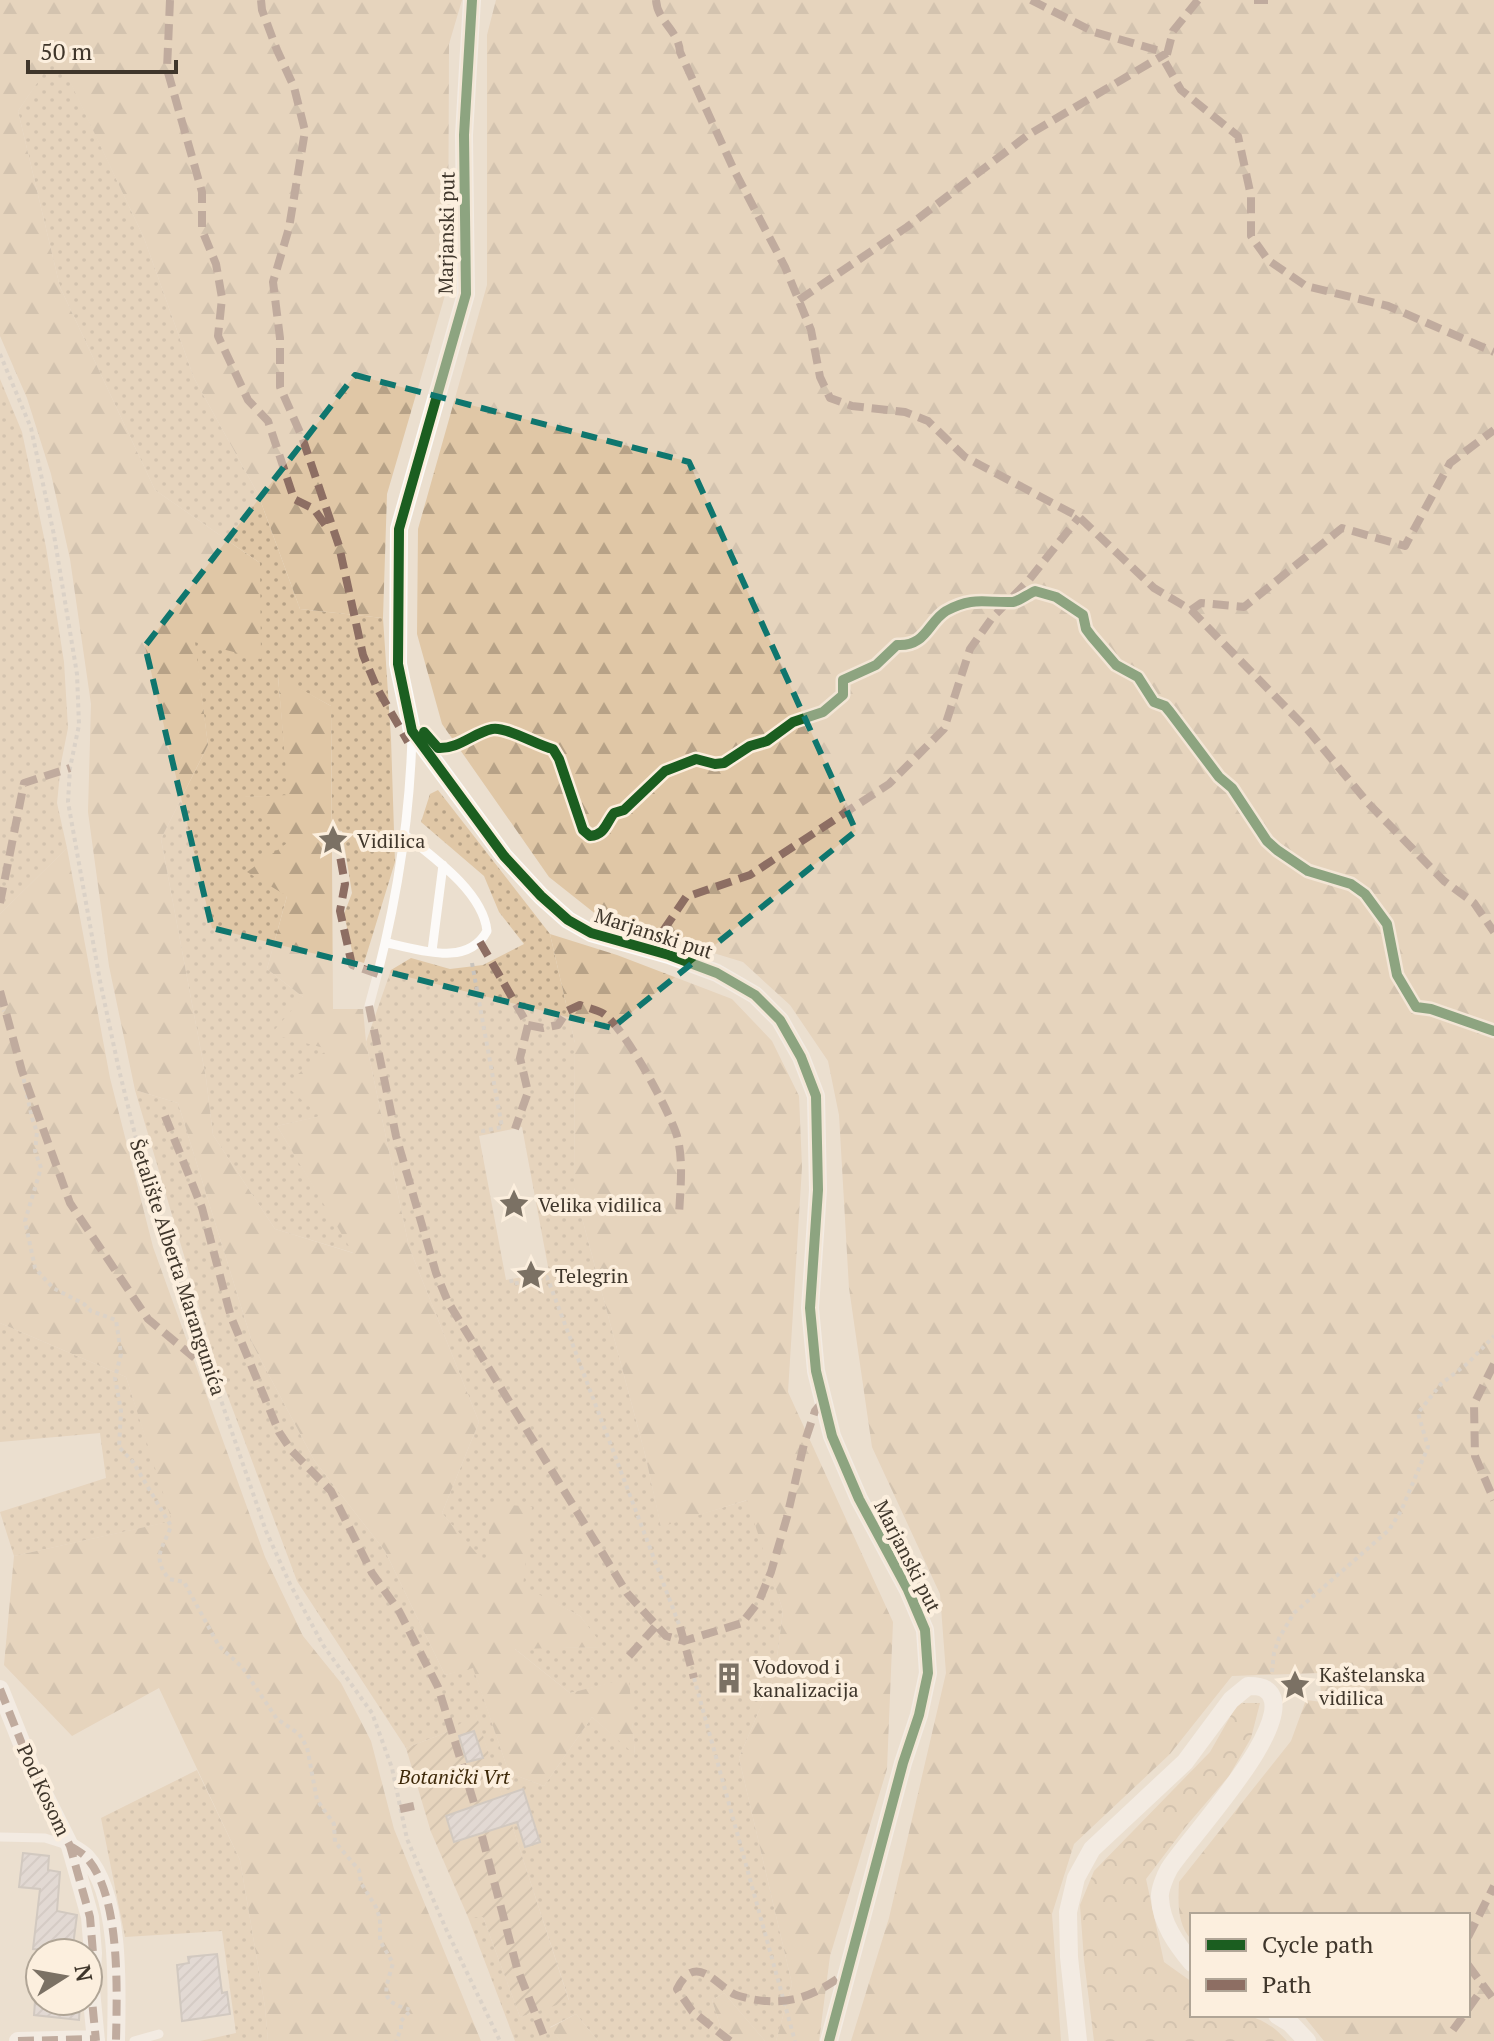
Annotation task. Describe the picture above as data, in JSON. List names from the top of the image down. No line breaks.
{"streets":{"street":["Marjanski put","Pod Kosom"],"path":["Šetalište Alberta Marangunića"]},"parks":["Botanički Vrt"],"places":{"place":["Vidilica","Velika vidilica","Telegrin","Kaštelanska vidilica"],"building":["Vodovod i kanalizacija"]},"legend":["Cycle path","Path"],"scale_bar":"50 m","north":"right"}
